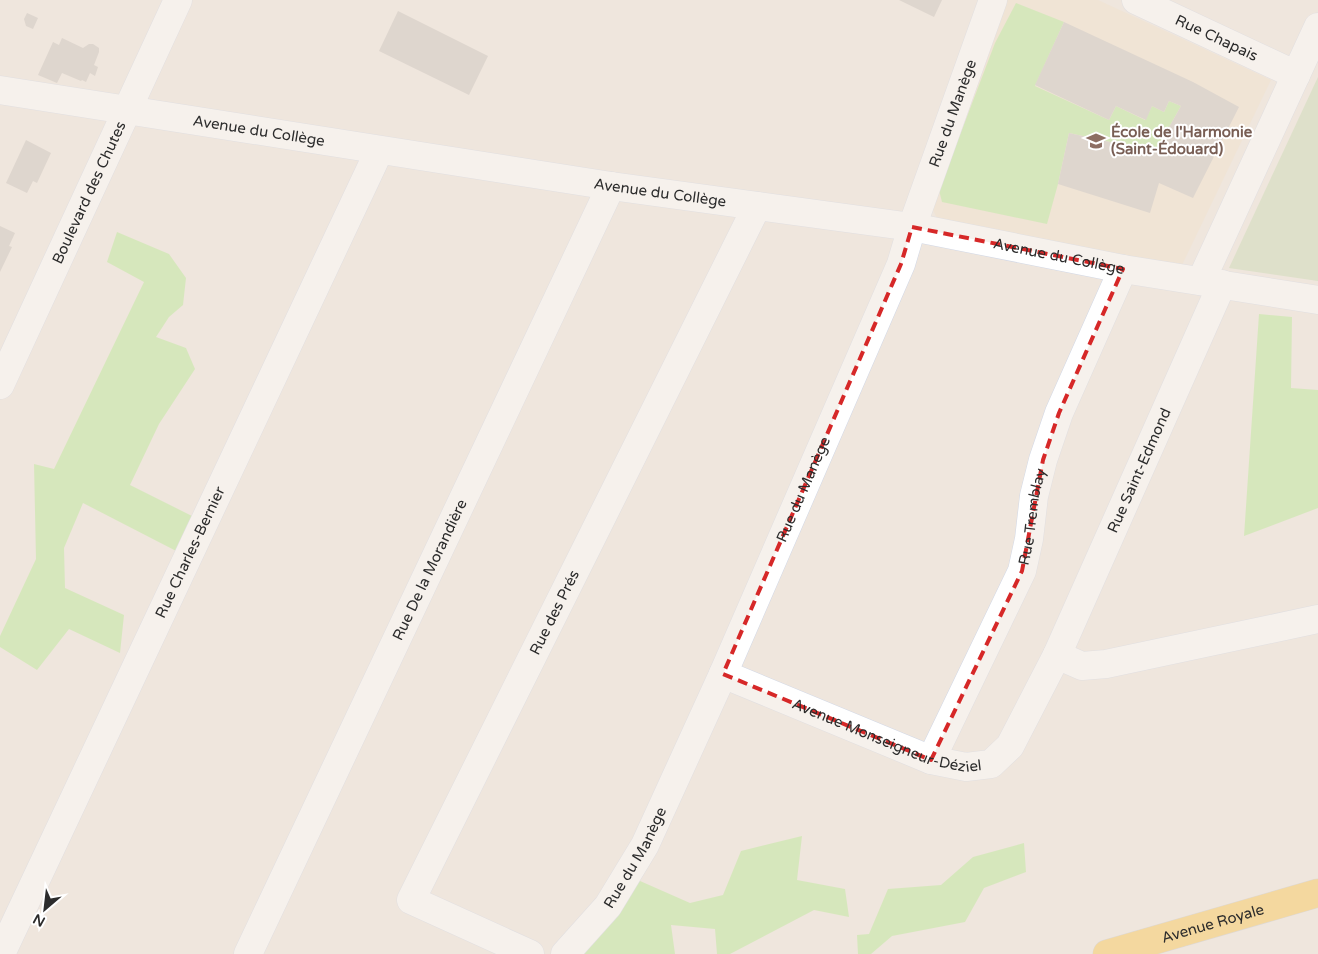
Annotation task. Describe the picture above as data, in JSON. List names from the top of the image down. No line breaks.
{"streets":{"main road":["Avenue Royale"],"street":["Rue Chapais","Rue du Manège","Avenue du Collège","Boulevard des Chutes","Rue Saint-Edmond","Rue Tremblay","Rue Charles-Bernier","Rue De la Morandière","Rue des Prés","Avenue Monseigneur-Déziel"]},"crossings":[["Rue Chapais","Rue Saint-Edmond"],["Rue du Manège","Avenue du Collège"],["Rue du Manège","Avenue Monseigneur-Déziel"],["Avenue du Collège","Boulevard des Chutes"],["Avenue du Collège","Rue Saint-Edmond"],["Avenue du Collège","Rue Tremblay"],["Avenue du Collège","Rue Charles-Bernier"],["Avenue du Collège","Rue De la Morandière"],["Avenue du Collège","Rue des Prés"],["Rue Saint-Edmond","Avenue Monseigneur-Déziel"],["Rue Tremblay","Avenue Monseigneur-Déziel"]],"places":{"school or university":["École de l'Harmonie (Saint-Édouard)"]},"north":"bottom left"}
